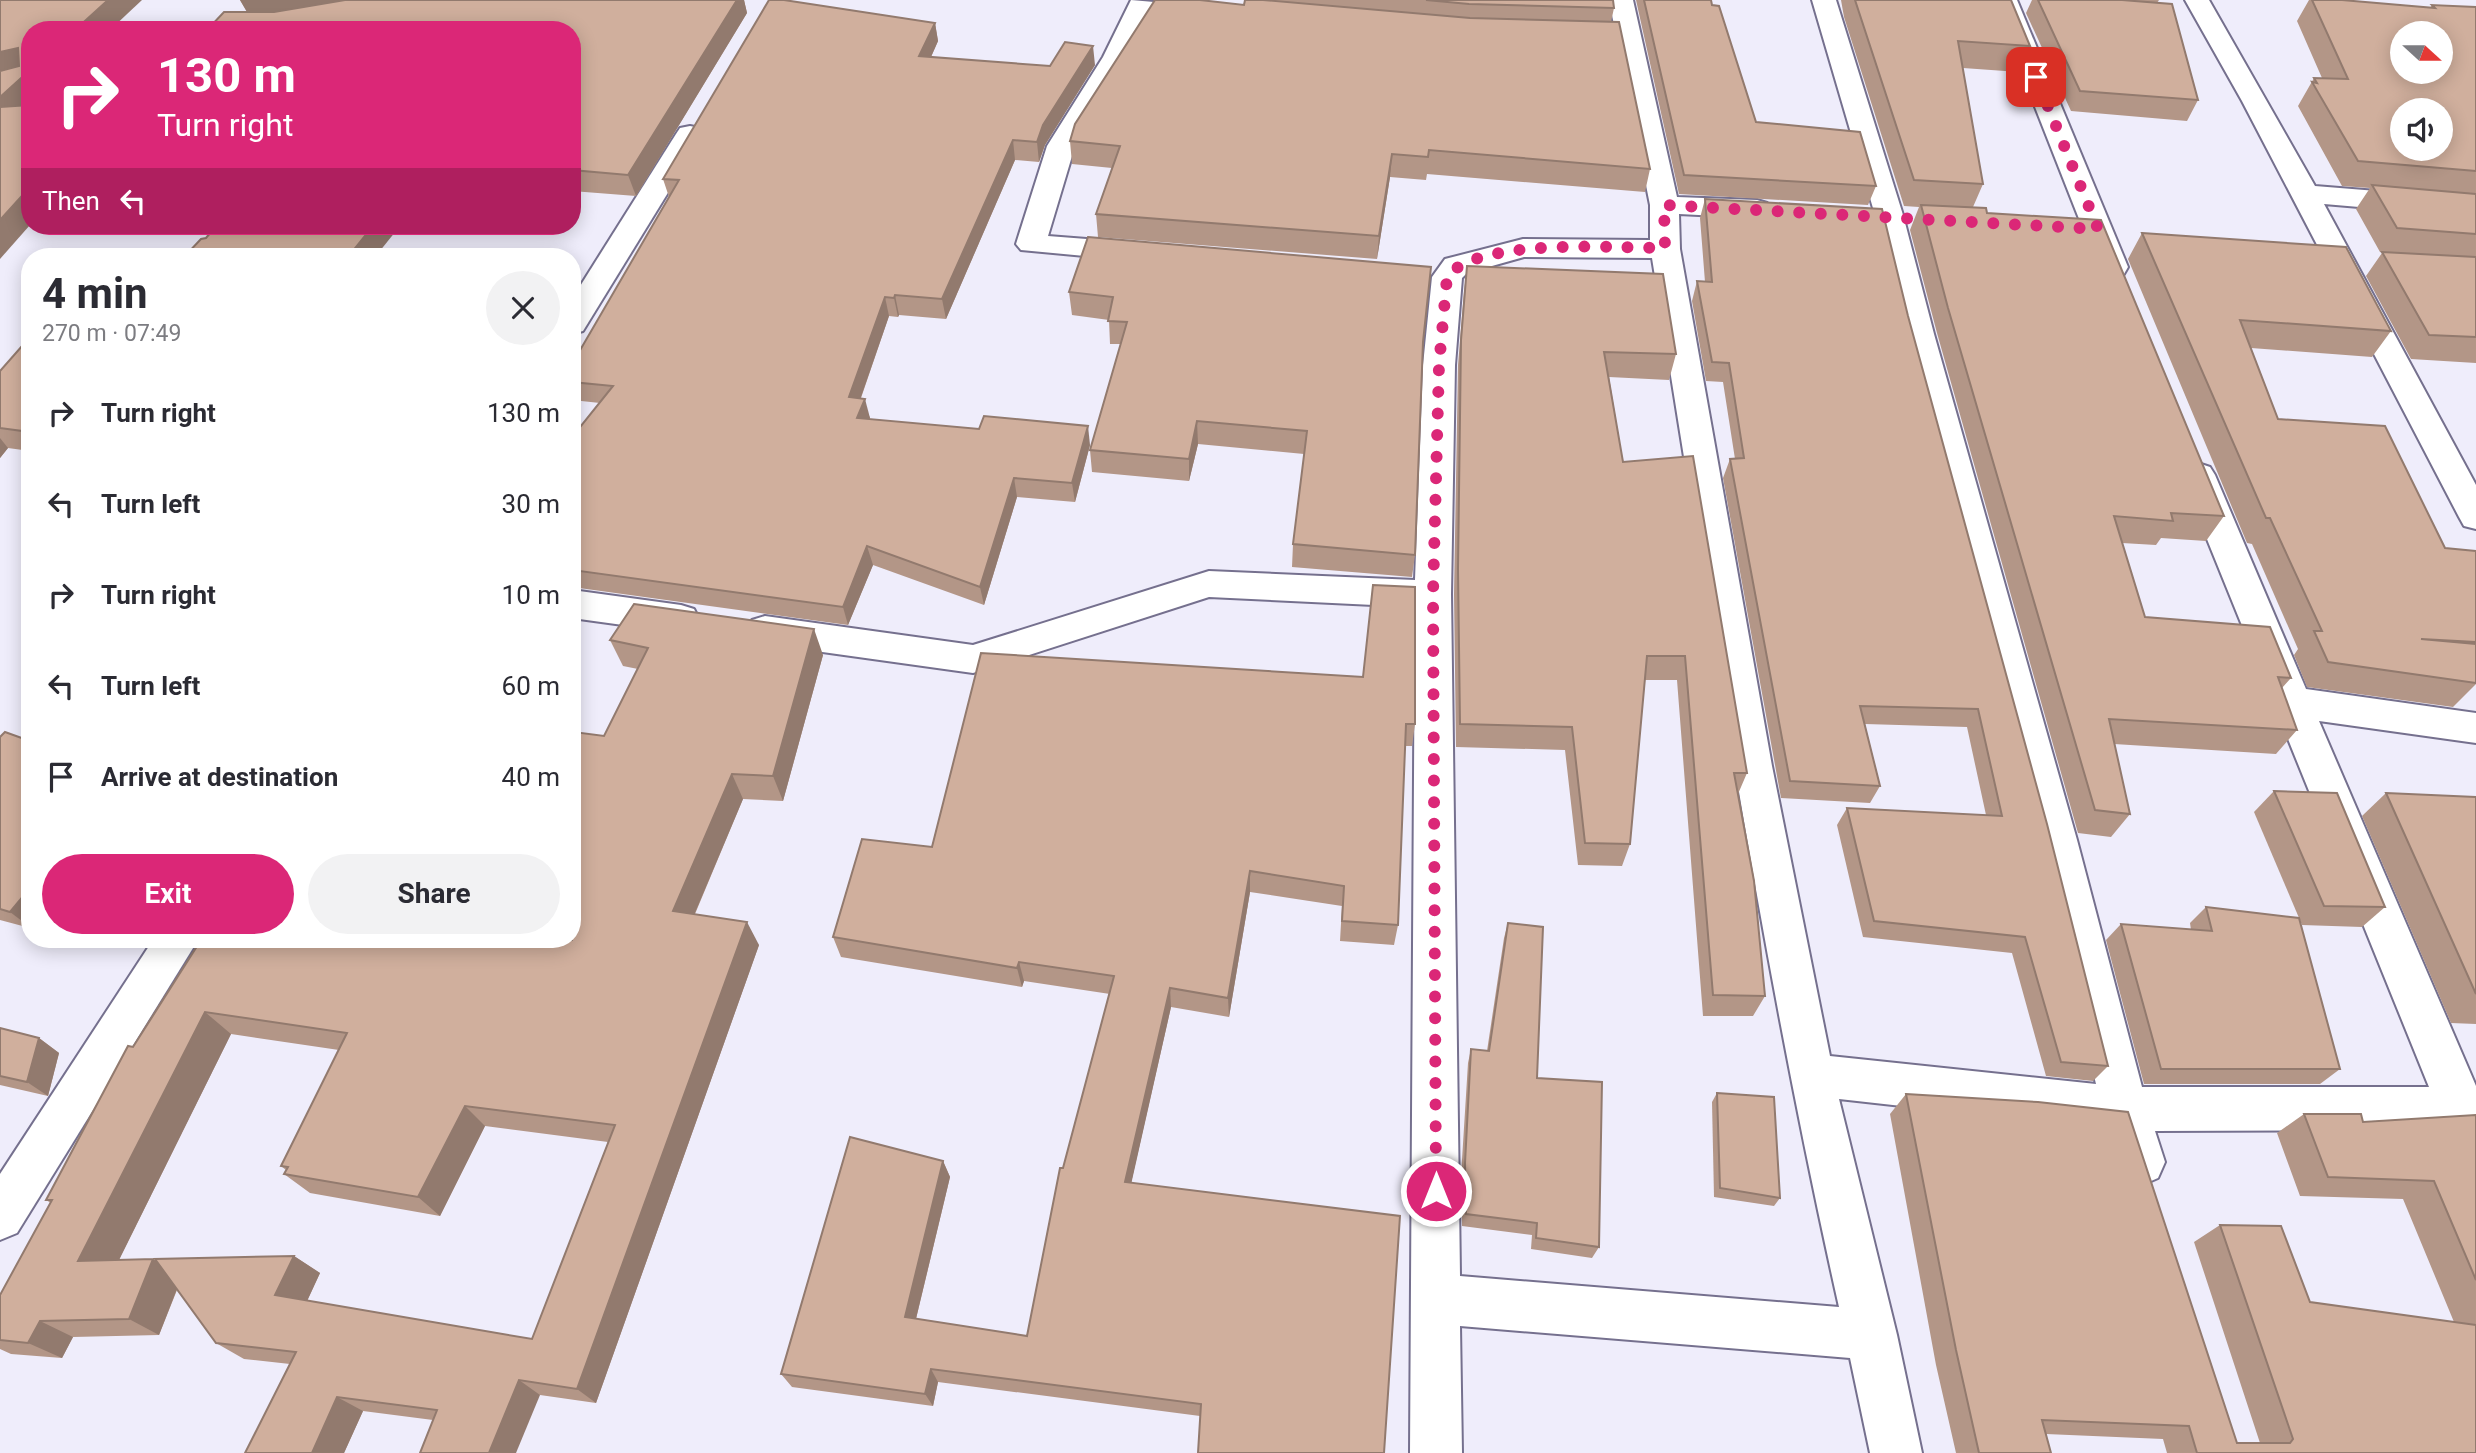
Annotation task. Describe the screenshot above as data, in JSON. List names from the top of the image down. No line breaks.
{"north":"right","page":{"turn":["130 m","Turn right"],"then":"Then","heading":["4 min","270 m · 07:49"],"list":[{"name":"Turn right","value":"130 m"},{"name":"Turn left","value":"30 m"},{"name":"Turn right","value":"10 m"},{"name":"Turn left","value":"60 m"},{"name":"Arrive at destination","value":"40 m"}],"buttons":["Exit","Share"]}}
